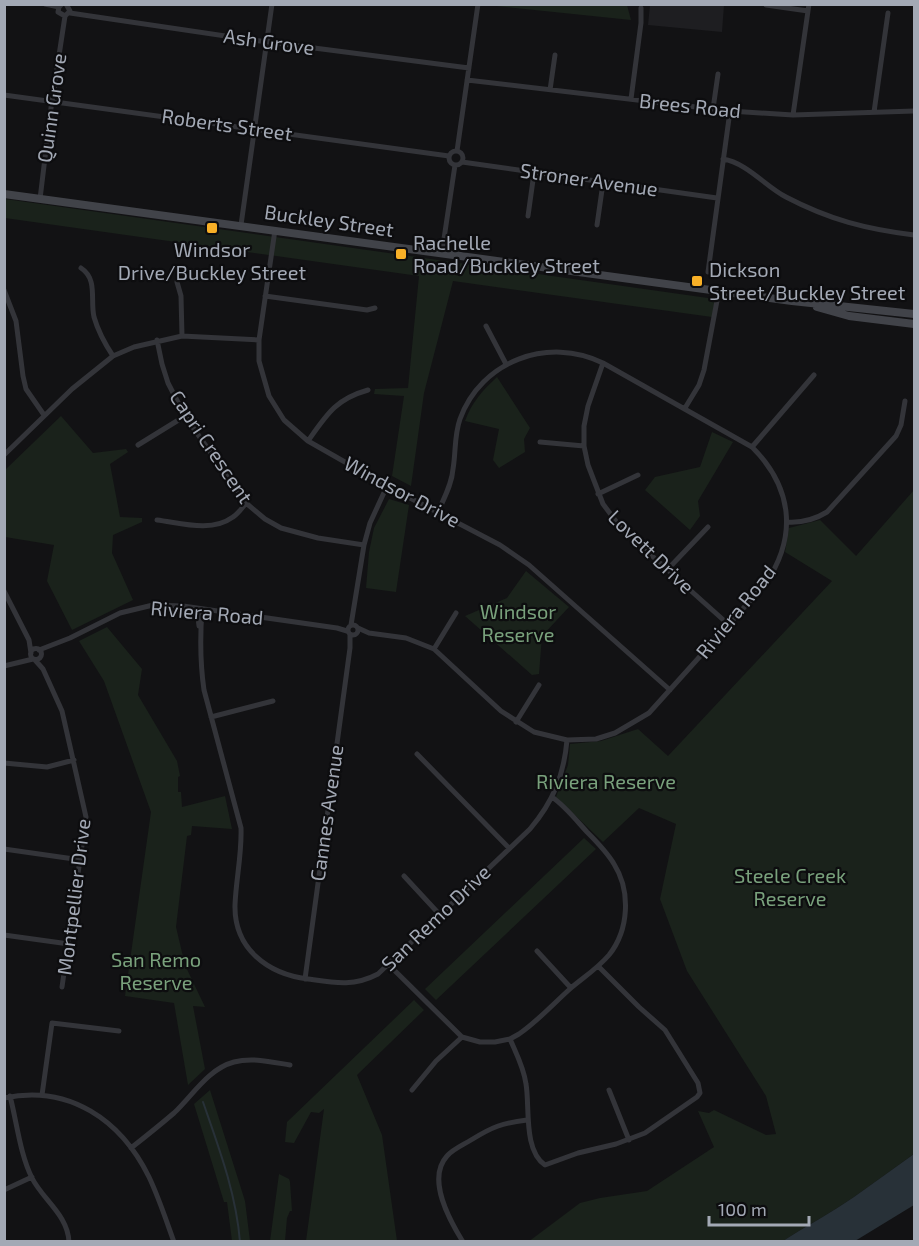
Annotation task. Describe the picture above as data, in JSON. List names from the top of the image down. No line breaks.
{"streets":{"main road":["Buckley Street"],"street":["Ash Grove","Brees Road","Quinn Grove","Roberts Street","Stroner Avenue","Capri Crescent","Windsor Drive","Lovett Drive","Riviera Road","Cannes Avenue","Montpellier Drive","San Remo Drive"]},"crossings":[["Ash Grove","Quinn Grove"],["Quinn Grove","Roberts Street"],["Quinn Grove","Buckley Street"],["Roberts Street","Stroner Avenue"],["Buckley Street","Windsor Drive"],["Capri Crescent","Cannes Avenue"],["Windsor Drive","Riviera Road"],["Windsor Drive","Cannes Avenue"],["Lovett Drive","Riviera Road"],["Riviera Road","Cannes Avenue"],["Riviera Road","Montpellier Drive"],["Riviera Road","San Remo Drive"],["Cannes Avenue","San Remo Drive"]],"parks":["Windsor Reserve","Riviera Reserve","Steele Creek Reserve","San Remo Reserve"],"places":{"transit":["Windsor Drive/Buckley Street","Rachelle Road/Buckley Street","Dickson Street/Buckley Street"]},"scale_bar":"100 m"}
